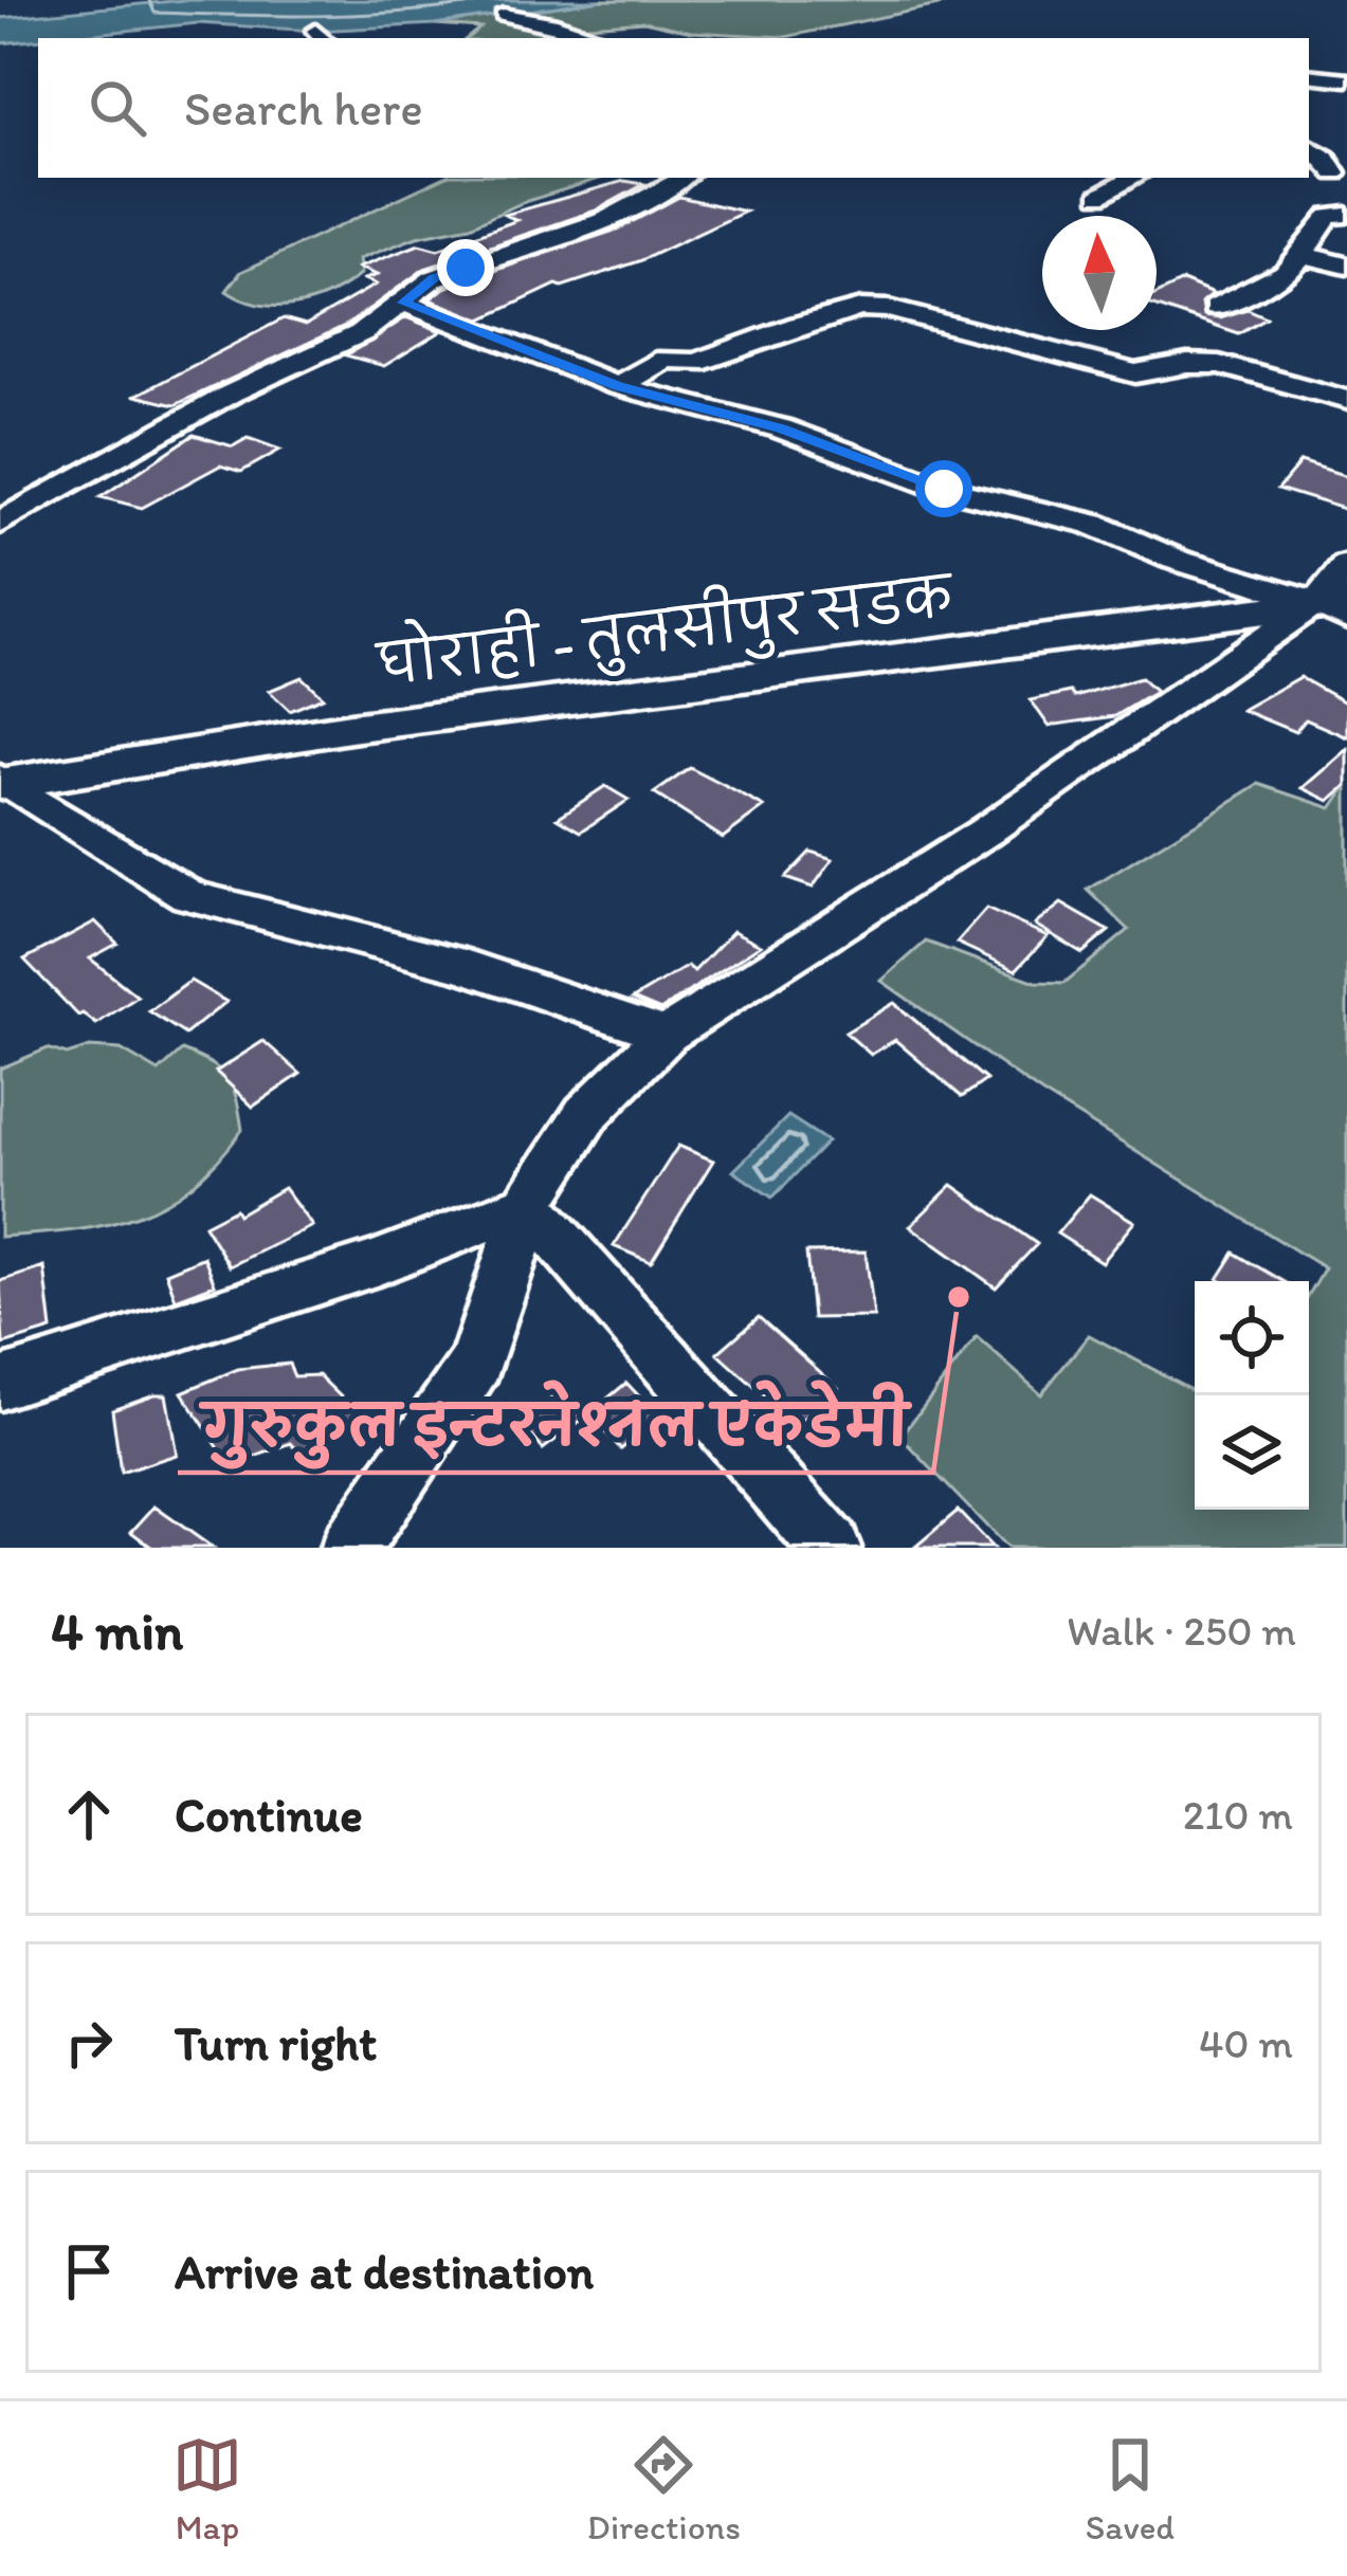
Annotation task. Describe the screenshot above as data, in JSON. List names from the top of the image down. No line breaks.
{"streets":{"main road":["घोराही - तुलसीपुर सडक"]},"places":["गुरुकुल इन्टरनेश्नल एकेडेमी"],"north":"top","page":{"search":"Search here","heading":["4 min","Walk · 250 m"],"list":[["Continue","210 m"],["Turn right","40 m"],"Arrive at destination"],"nav":["Map","Directions","Saved"]}}
